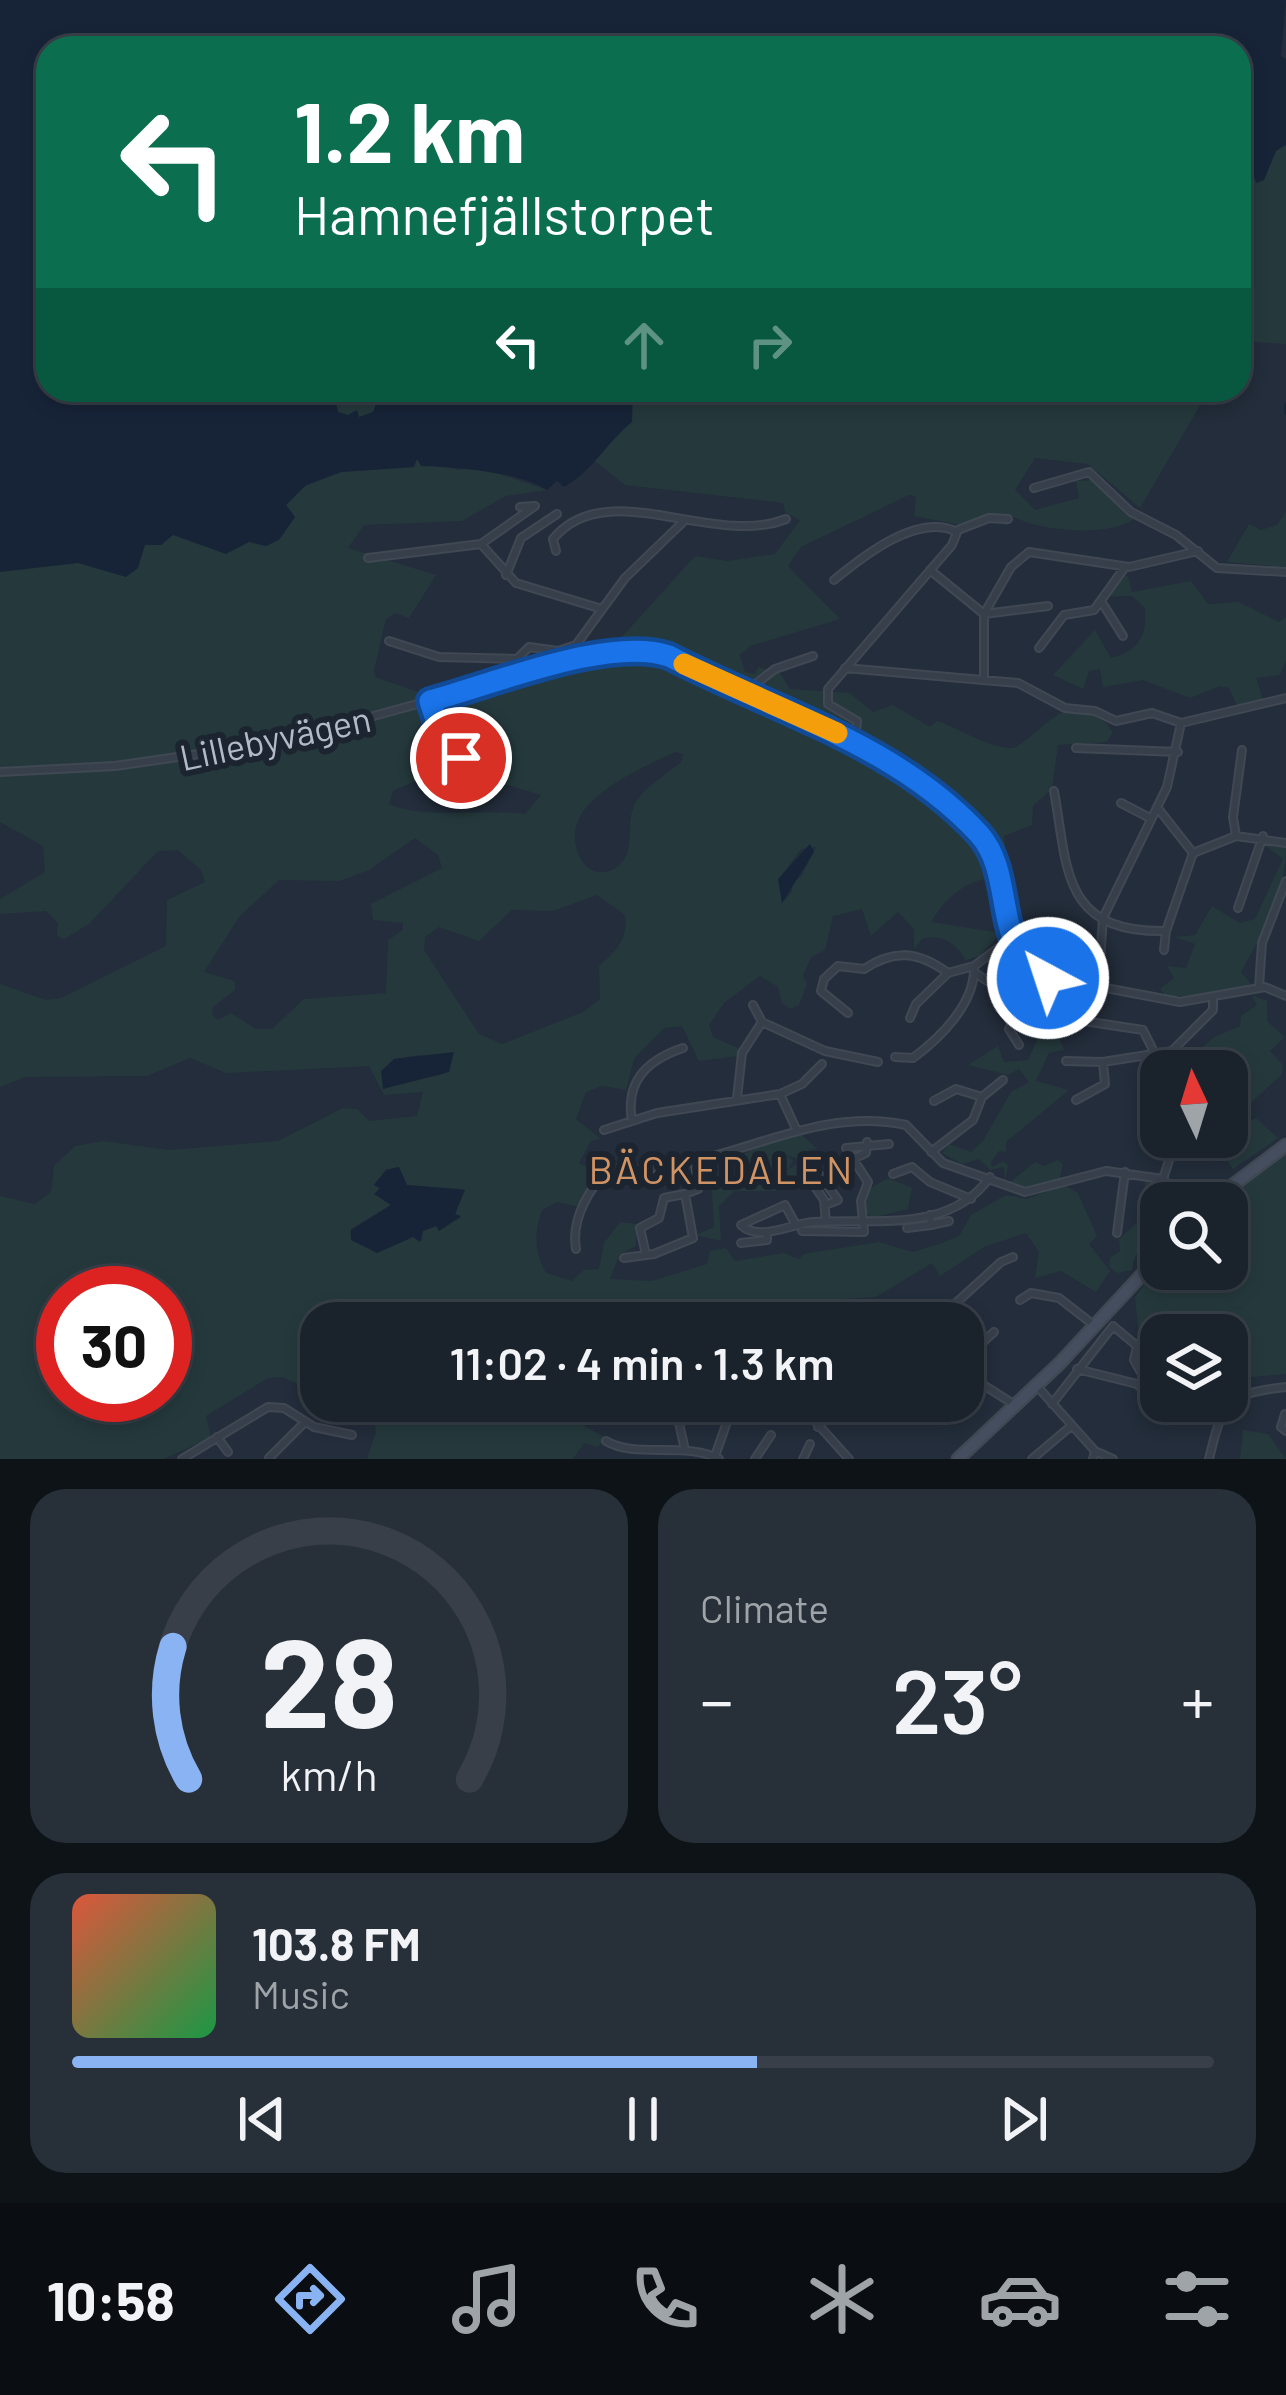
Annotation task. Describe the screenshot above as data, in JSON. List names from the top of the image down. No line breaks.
{"streets":{"street":["Lillebyvägen"]},"districts":["BÄCKEDALEN"],"north":"top","page":{"turn":["1.2 km","Hamnefjällstorpet"],"limit":"30","trip":"11:02 · 4 min · 1.3 km","tile":"Climate","heat":["−","23°","+"],"song":["103.8 FM","Music"],"tabs":"10:58","gauge":["28","km/h"]}}
